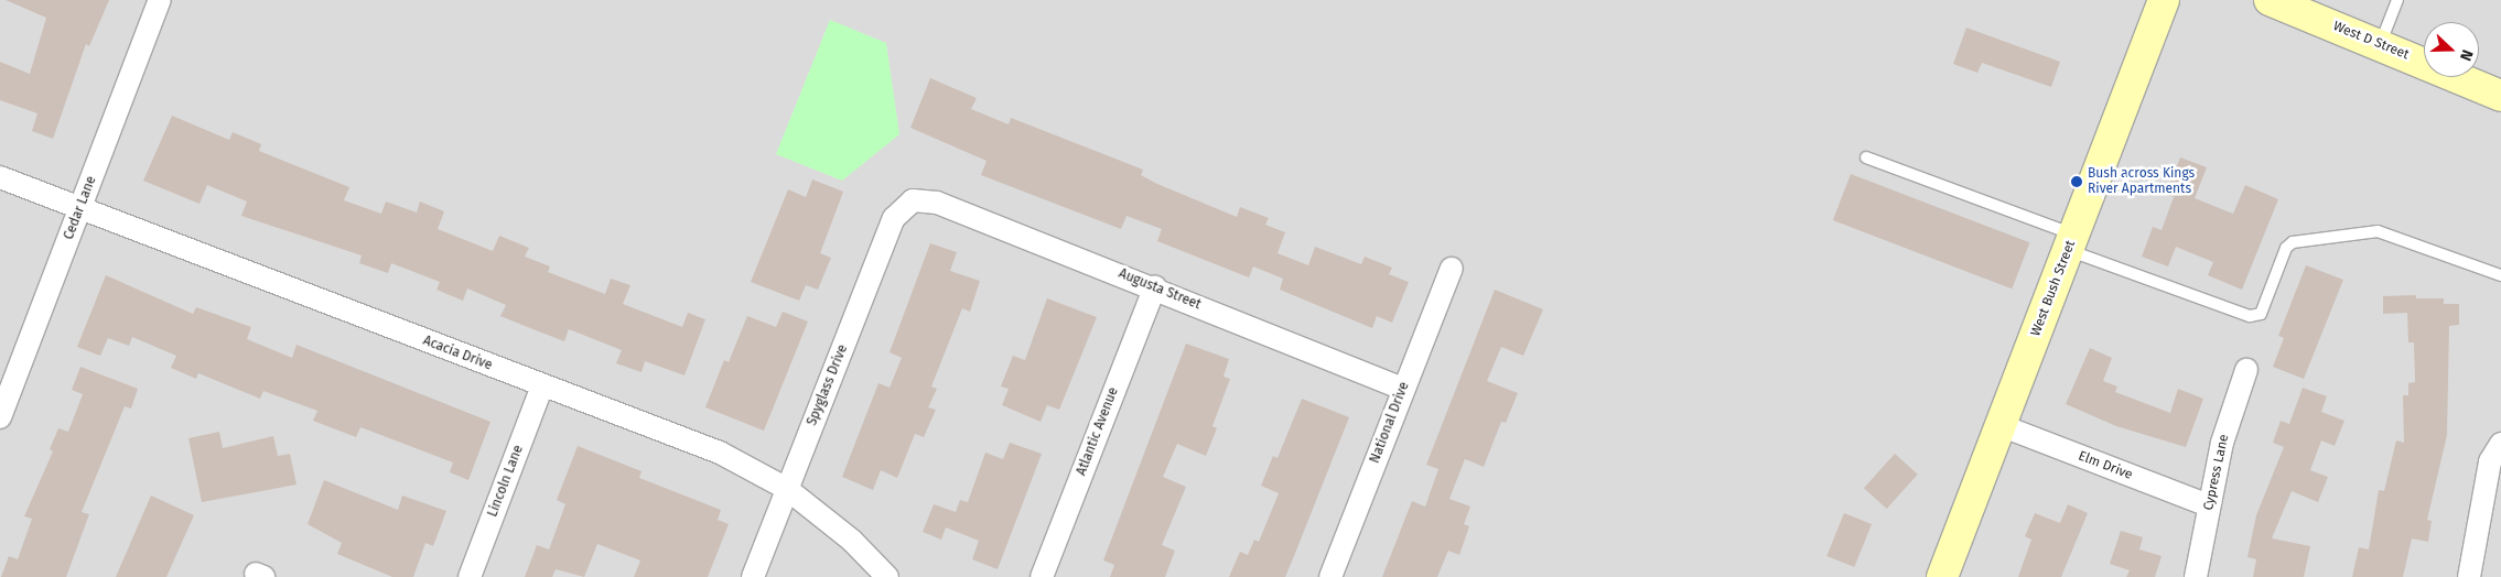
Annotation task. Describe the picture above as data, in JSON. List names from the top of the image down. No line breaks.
{"streets":{"main road":["West D Street","West Bush Street"],"street":["Cedar Lane","Augusta Street","Acacia Drive","Spyglass Drive","National Drive","Atlantic Avenue","Elm Drive","Cypress Lane","Lincoln Lane"]},"crossings":[["Cedar Lane","Acacia Drive"],["West Bush Street","Elm Drive"],["Augusta Street","Spyglass Drive"],["Augusta Street","National Drive"],["Augusta Street","Atlantic Avenue"],["Acacia Drive","Spyglass Drive"],["Acacia Drive","Lincoln Lane"],["Elm Drive","Cypress Lane"]],"places":["Bush across Kings River Apartments"],"north":"right"}
